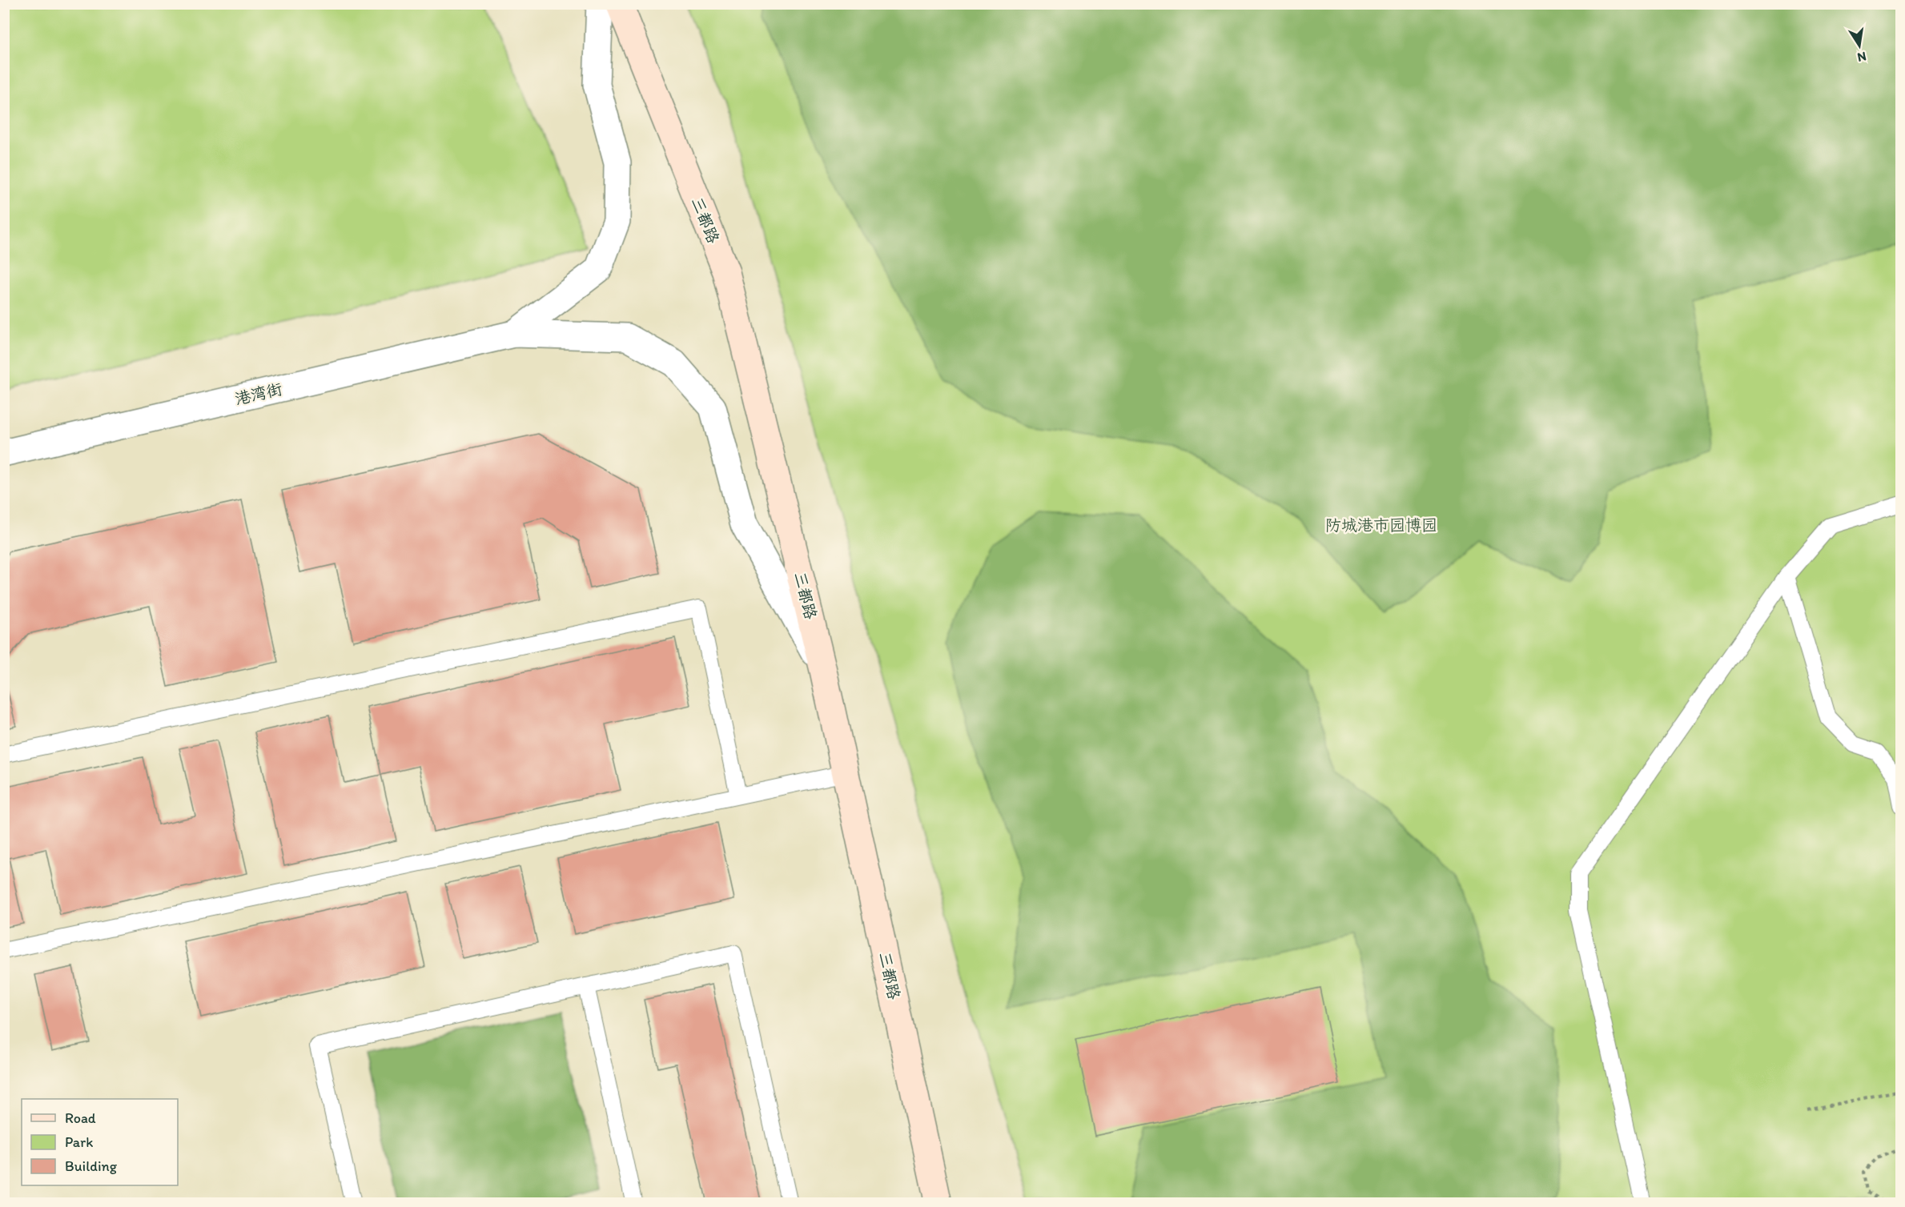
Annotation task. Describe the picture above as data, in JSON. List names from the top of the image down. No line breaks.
{"streets":{"main road":["三都路"],"street":["港湾街"]},"parks":["防城港市园博园"],"legend":["Road","Park","Building"],"north":"bottom"}
